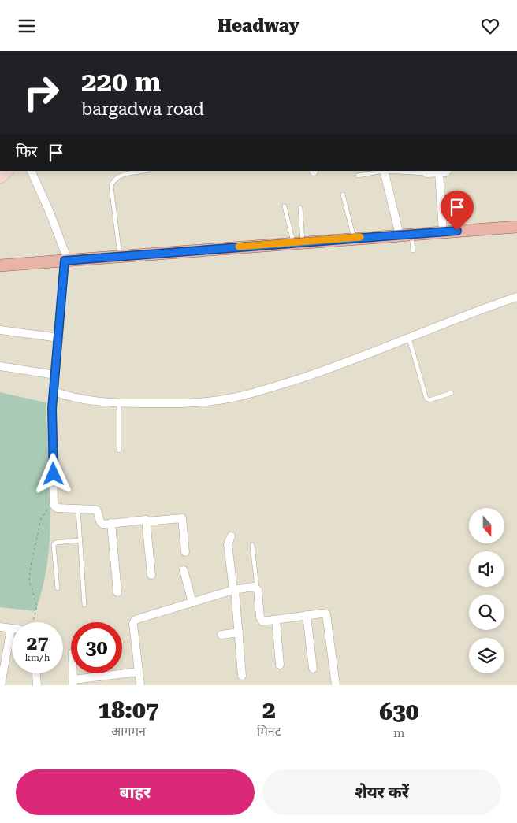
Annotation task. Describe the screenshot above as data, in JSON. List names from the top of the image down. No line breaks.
{"north":"bottom","page":{"header":"Headway","turn":["220 m","bargadwa road"],"then":"फिर","speed":"27 km/h","limit":"30","eta":["18:07","आगमन","2","मिनट","630","m"],"buttons":["बाहर","शेयर करें"]}}
